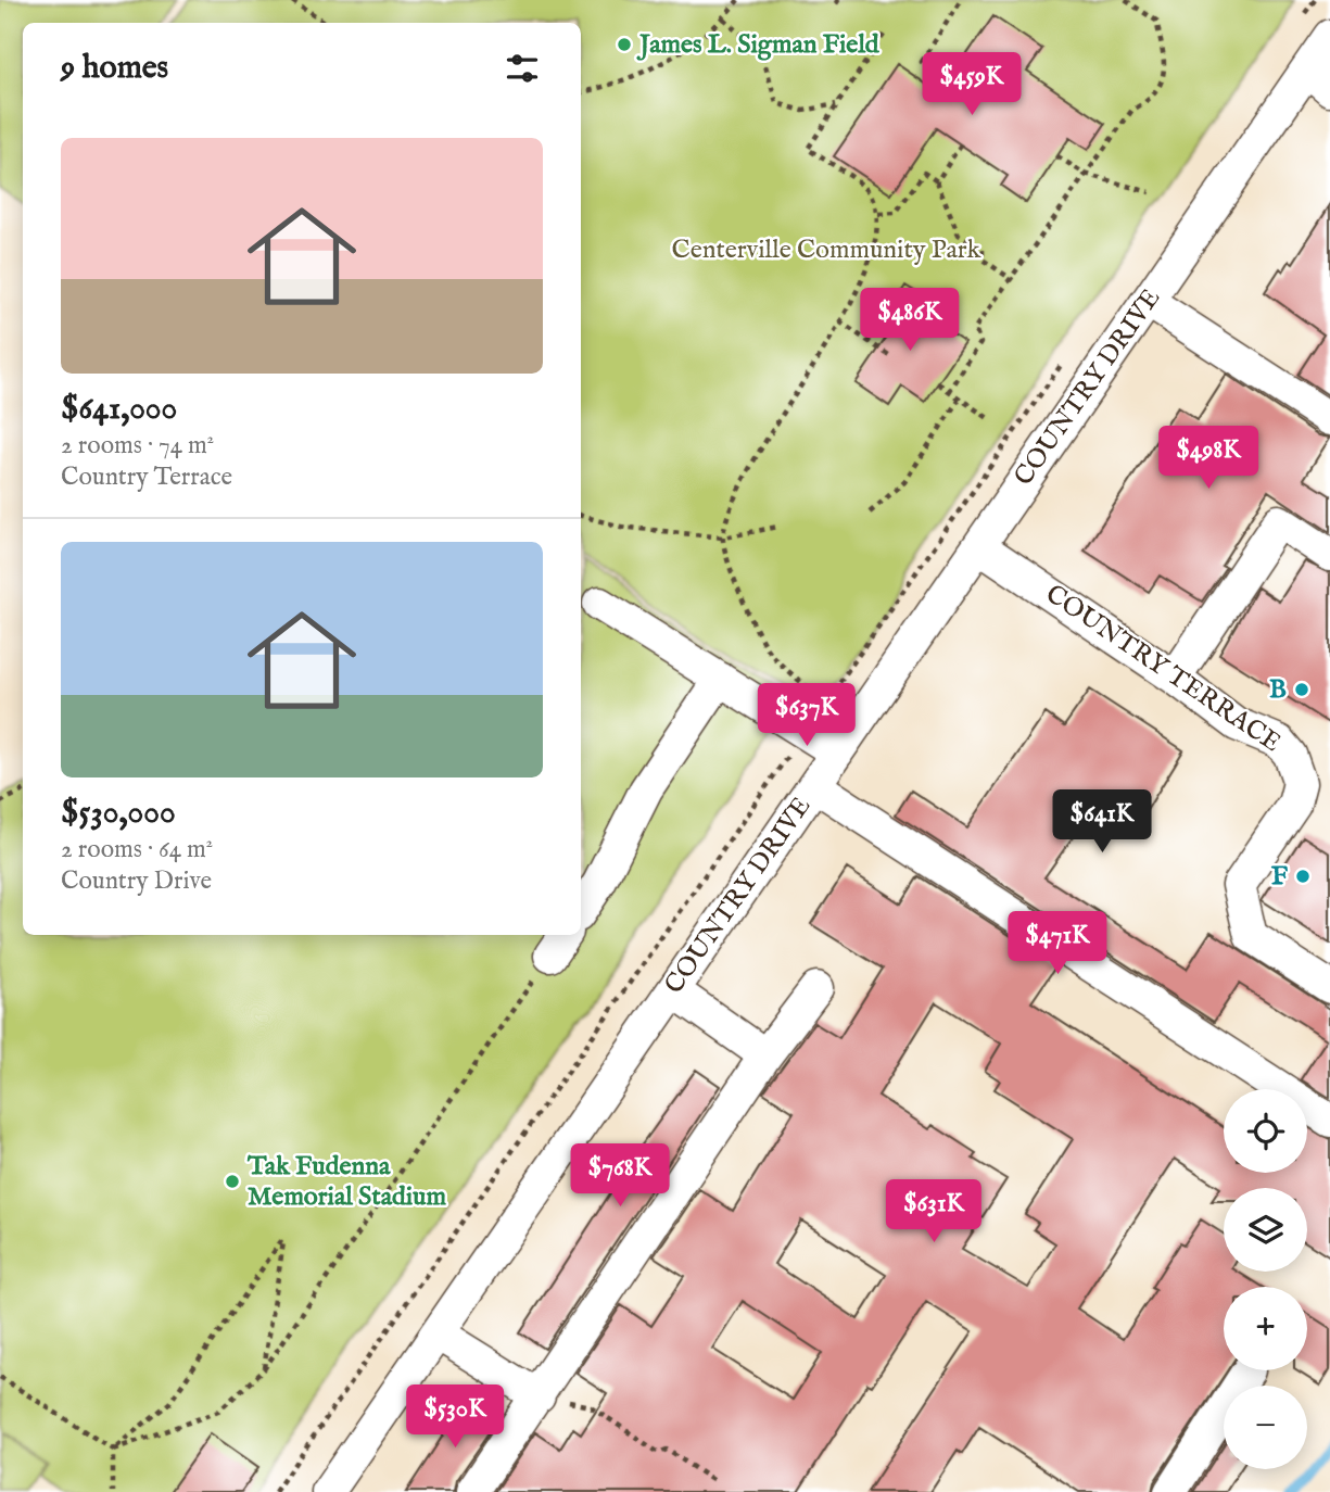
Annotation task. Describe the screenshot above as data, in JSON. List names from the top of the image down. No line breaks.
{"streets":{"street":["COUNTRY DRIVE","COUNTRY TERRACE"]},"crossings":[["COUNTRY DRIVE","COUNTRY TERRACE"]],"parks":["Centerville Community Park"],"places":["James L. Sigman Field","B","F","Tak Fudenna Memorial Stadium"],"page":{"heading":"9 homes","price":["$459K","$486K","$498K","$637K","$641K","$471K","$768K","$631K","$530K"],"list":[{"name":"$641,000","note":"2 rooms · 74 m² · Country Terrace"},{"name":"$530,000","note":"2 rooms · 64 m² · Country Drive"}],"map_buttons":["+","−"]}}
